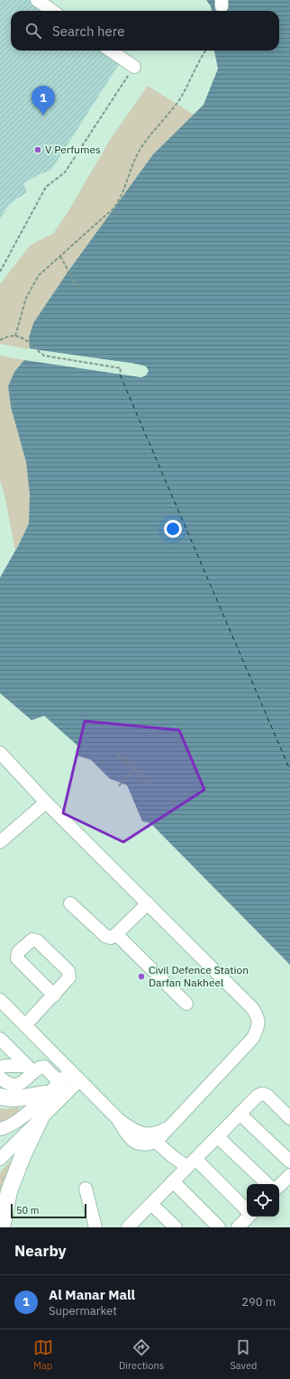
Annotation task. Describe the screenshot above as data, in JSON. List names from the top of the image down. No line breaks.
{"places":["V Perfumes","Civil Defence Station Darfan Nakheel"],"scale_bar":"50 m","page":{"search":"Search here","pins":"1","scale":"50 m","heading":"Nearby","list":[{"mark":"1","name":"Al Manar Mall","note":"Supermarket","value":"290 m"}],"nav":["Map","Directions","Saved"]}}
